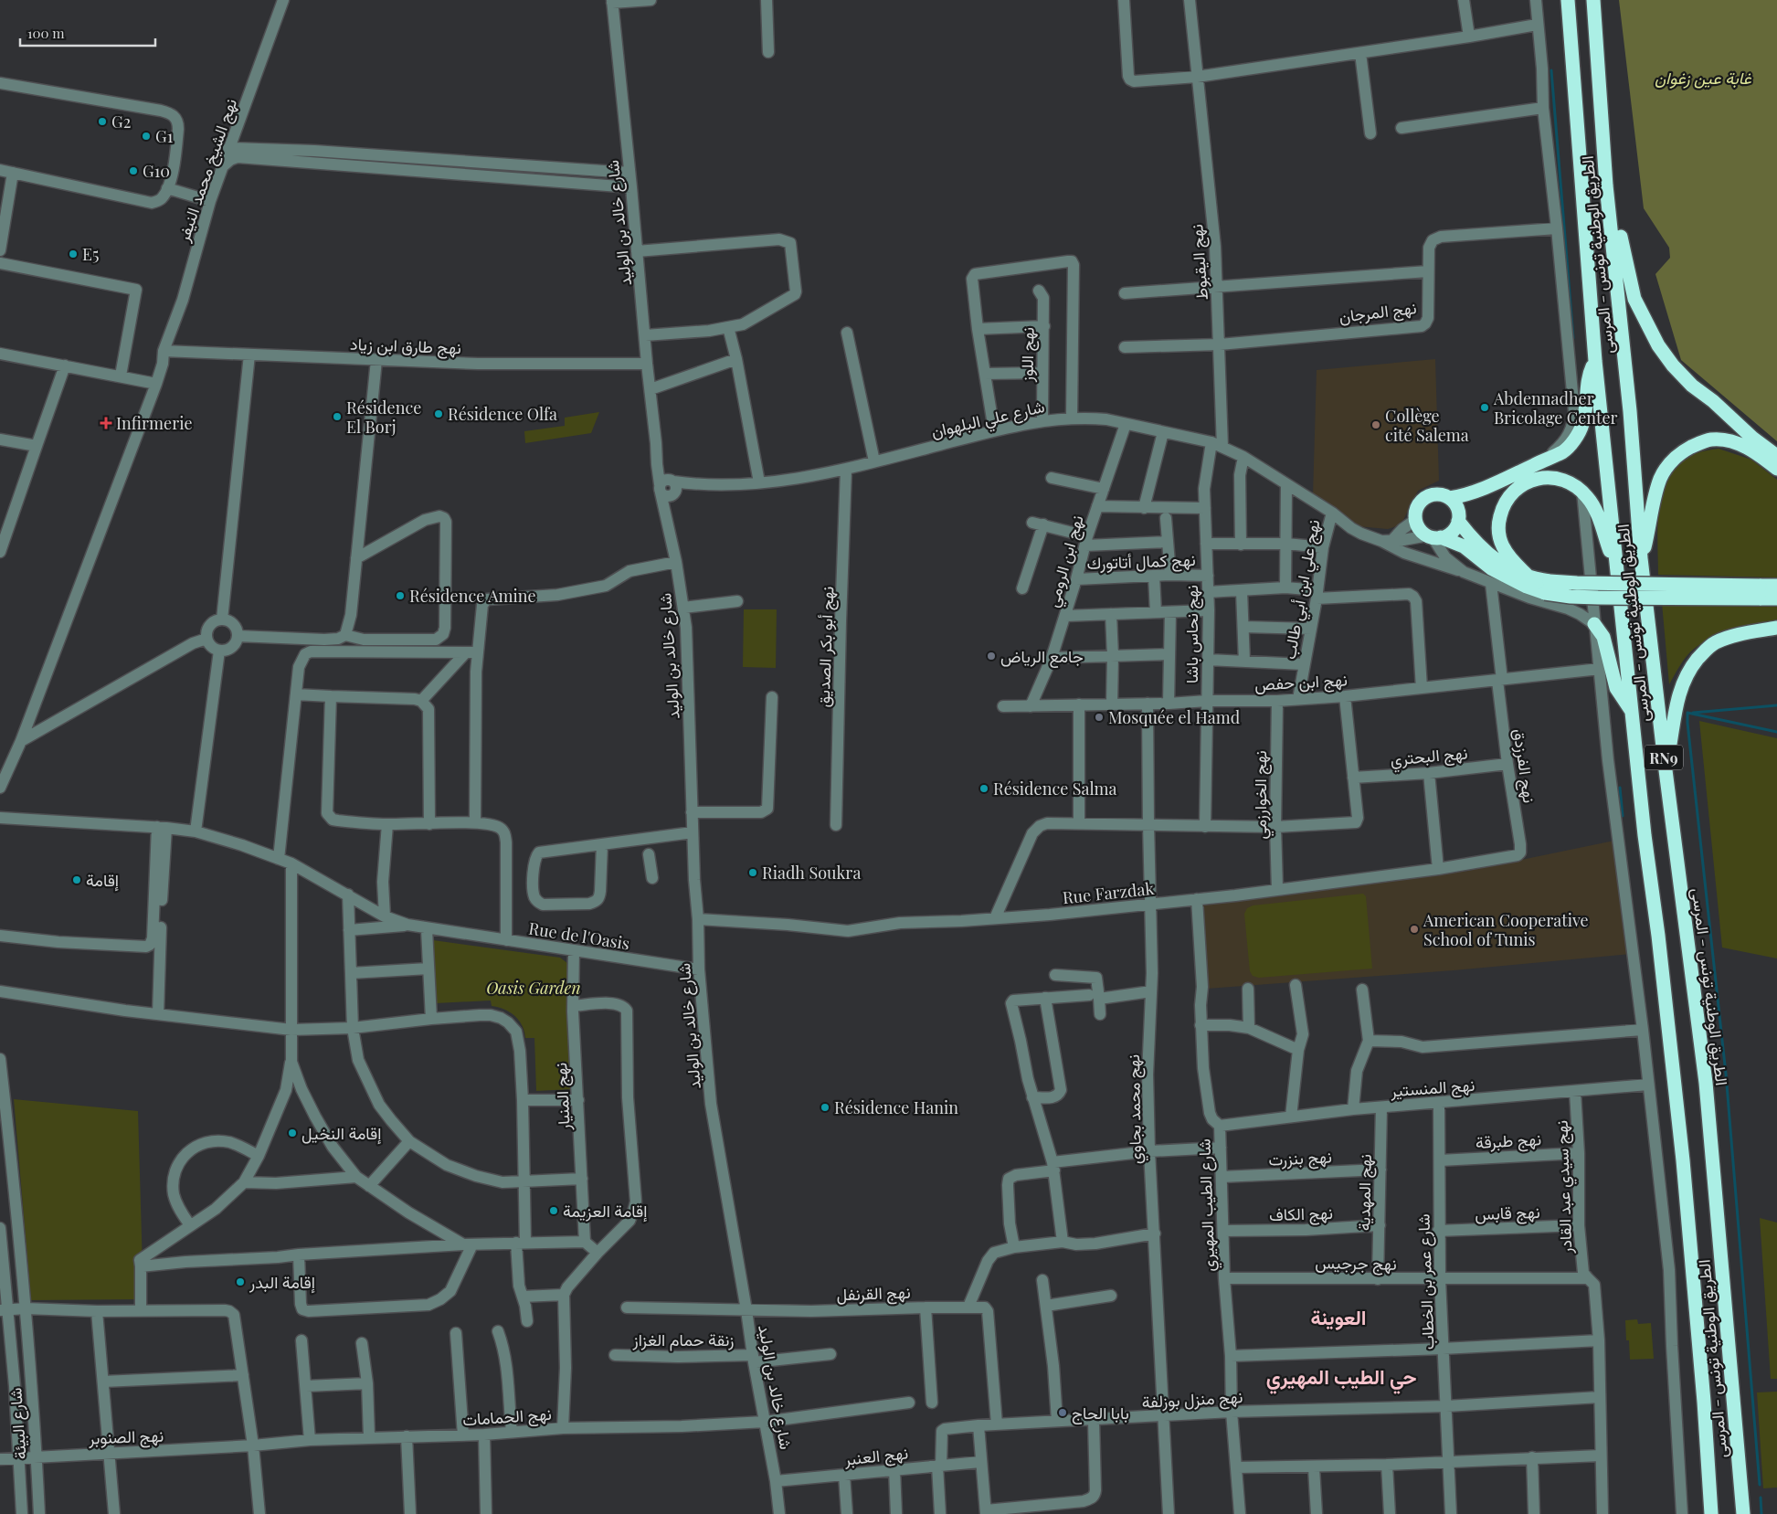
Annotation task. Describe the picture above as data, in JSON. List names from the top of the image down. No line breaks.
{"streets":{"highway":["الطريق الوطنية تونس - المرسى","RN9"],"street":["نهج الشيخ محمد النيفر","شارع خالد بن الوليد","نهج اليقبوط","نهج المرجان","نهج طارق ابن زياد","نهج اللوز","شارع علي البلهوان","نهج ابن الرومي","نهج كمال أتاتورك","نهج علي ابن أبي طالب","نهج نحاس باشا","نهج أبو بكر الصديق","نهج ابن حفص","نهج البحتري","نهج الفرزدق","نهج الخوارزمي","Rue Farzdak","Rue de l'Oasis","نهج المنستير","نهج المنيار","نهج محمد بجاوي","نهج طبرقة","نهج بنزرت","نهج سيدي عبد القادر","نهج المهدية","شارع الطيب المهيري","نهج قابس","نهج الكاف","نهج جرجيس","شارع عمر بن الخطاب","نهج القرنفل","زنقة حمام الغزاز","نهج منزل بوزلفة","نهج الحمامات","شارع البيئة","نهج الصنوبر","نهج العنبر"]},"crossings":[["نهج الشيخ محمد النيفر","نهج طارق ابن زياد"],["شارع خالد بن الوليد","نهج طارق ابن زياد"],["شارع خالد بن الوليد","شارع علي البلهوان"],["شارع خالد بن الوليد","Rue Farzdak"],["شارع خالد بن الوليد","Rue de l'Oasis"],["شارع خالد بن الوليد","نهج القرنفل"],["شارع خالد بن الوليد","زنقة حمام الغزاز"],["شارع خالد بن الوليد","نهج الحمامات"],["شارع خالد بن الوليد","نهج العنبر"],["نهج اليقبوط","نهج المرجان"],["نهج اليقبوط","شارع علي البلهوان"],["نهج اليقبوط","نهج نحاس باشا"],["نهج اللوز","شارع علي البلهوان"],["شارع علي البلهوان","نهج ابن الرومي"],["شارع علي البلهوان","نهج علي ابن أبي طالب"],["شارع علي البلهوان","نهج نحاس باشا"],["شارع علي البلهوان","نهج أبو بكر الصديق"],["نهج ابن الرومي","نهج كمال أتاتورك"],["نهج ابن الرومي","نهج ابن حفص"],["نهج كمال أتاتورك","نهج نحاس باشا"],["نهج علي ابن أبي طالب","نهج ابن حفص"],["نهج نحاس باشا","نهج ابن حفص"],["نهج ابن حفص","نهج الفرزدق"],["نهج ابن حفص","نهج الخوارزمي"],["نهج ابن حفص","نهج محمد بجاوي"],["نهج البحتري","نهج الفرزدق"],["نهج الفرزدق","Rue Farzdak"],["نهج الخوارزمي","Rue Farzdak"],["Rue Farzdak","نهج محمد بجاوي"],["Rue Farzdak","شارع الطيب المهيري"],["Rue de l'Oasis","نهج المنيار"],["نهج المنستير","نهج سيدي عبد القادر"],["نهج المنستير","نهج المهدية"],["نهج المنستير","شارع الطيب المهيري"],["نهج المنستير","شارع عمر بن الخطاب"],["نهج محمد بجاوي","نهج منزل بوزلفة"],["نهج طبرقة","نهج سيدي عبد القادر"],["نهج طبرقة","شارع عمر بن الخطاب"],["نهج بنزرت","نهج المهدية"],["نهج بنزرت","شارع الطيب المهيري"],["نهج سيدي عبد القادر","نهج قابس"],["نهج سيدي عبد القادر","نهج جرجيس"],["نهج سيدي عبد القادر","نهج منزل بوزلفة"],["نهج المهدية","نهج الكاف"],["نهج المهدية","نهج جرجيس"],["شارع الطيب المهيري","نهج الكاف"],["شارع الطيب المهيري","نهج جرجيس"],["شارع الطيب المهيري","نهج منزل بوزلفة"],["نهج قابس","شارع عمر بن الخطاب"],["نهج جرجيس","شارع عمر بن الخطاب"],["شارع عمر بن الخطاب","نهج منزل بوزلفة"],["نهج القرنفل","نهج منزل بوزلفة"],["نهج منزل بوزلفة","نهج العنبر"],["نهج الحمامات","نهج الصنوبر"],["شارع البيئة","نهج الصنوبر"]],"districts":["العوينة","حي الطيب المهيري"],"parks":["غابة عين زغوان","Oasis Garden"],"places":{"other":["G2","G1","G10","E5","Abdennadher Bricolage Center","Résidence Olfa","Résidence El Borj","Collège cité Salema","Résidence Amine","جامع الرياض","Mosquée el Hamd","Résidence Salma","Riadh Soukra","إقامة","American Cooperative School of Tunis","Résidence Hanin","إقامة النخيل","إقامة العزيمة","إقامة البدر","بابا الحاج"],"health":["Infirmerie"]},"scale_bar":"100 m"}
